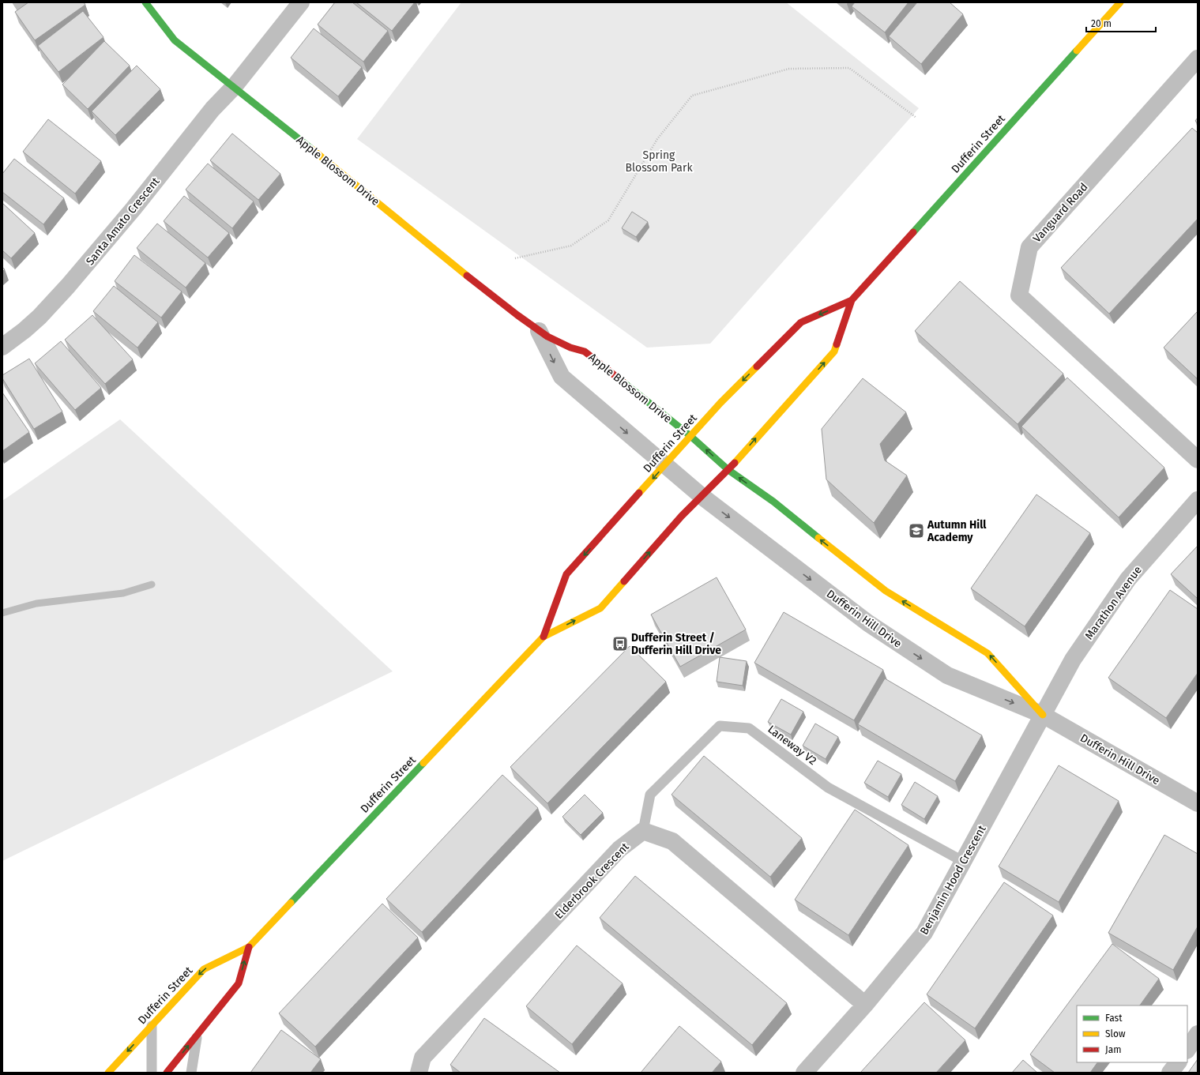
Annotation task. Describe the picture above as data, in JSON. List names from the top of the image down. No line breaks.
{"streets":{"main road":["Dufferin Street","Apple Blossom Drive","Dufferin Hill Drive"],"street":["Vanguard Road","Santa Amato Crescent","Marathon Avenue","Benjamin Hood Crescent","Elderbrook Crescent"],"lane":["Laneway V2"]},"crossings":[["Dufferin Street","Apple Blossom Drive"],["Dufferin Street","Dufferin Hill Drive"],["Apple Blossom Drive","Santa Amato Crescent"],["Apple Blossom Drive","Dufferin Hill Drive"],["Marathon Avenue","Dufferin Hill Drive"],["Marathon Avenue","Benjamin Hood Crescent"],["Dufferin Hill Drive","Benjamin Hood Crescent"],["Laneway V2","Benjamin Hood Crescent"],["Laneway V2","Elderbrook Crescent"]],"parks":["Spring Blossom Park"],"places":{"school or university":["Autumn Hill Academy"],"bus stop":["Dufferin Street / Dufferin Hill Drive"]},"legend":["Fast","Slow","Jam"],"scale_bar":"20 m"}
